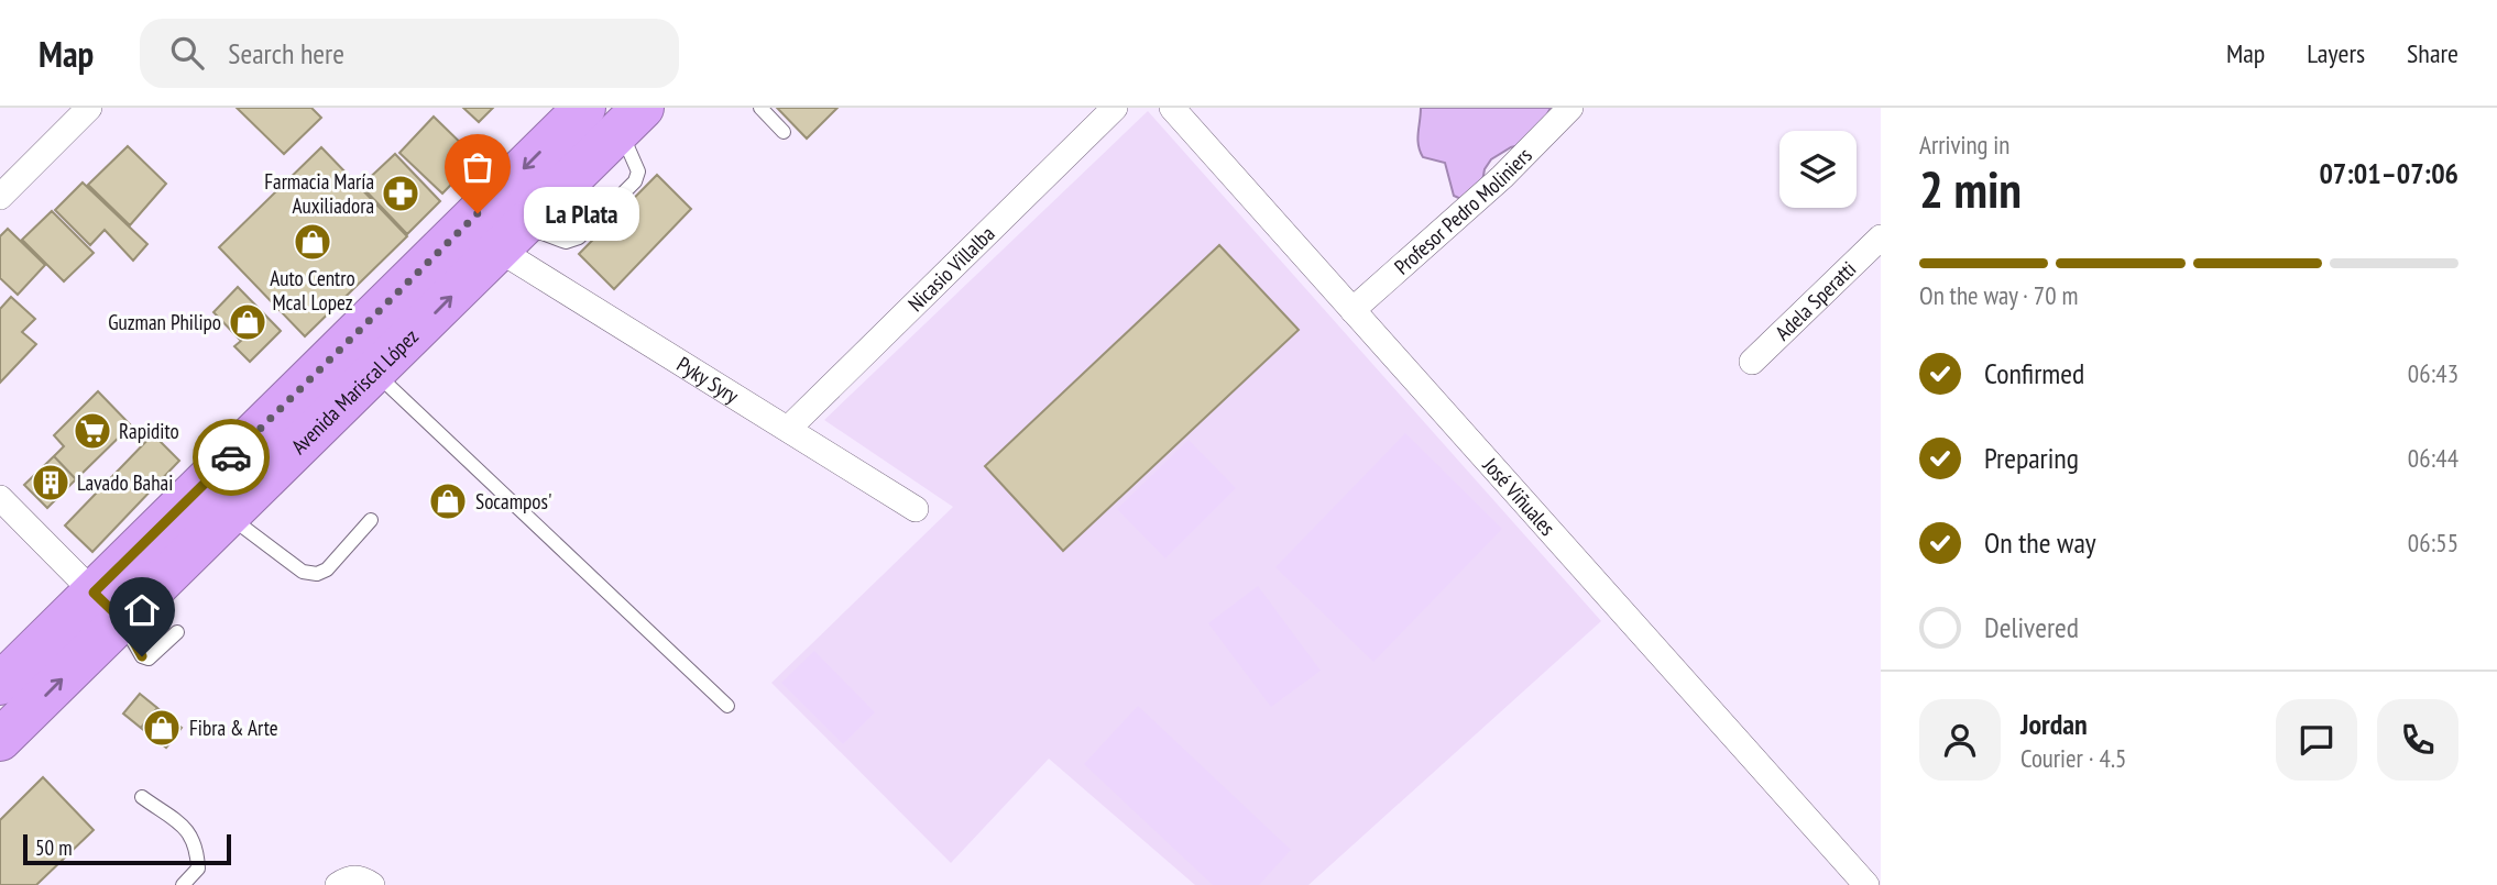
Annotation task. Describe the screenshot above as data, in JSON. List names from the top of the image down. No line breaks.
{"streets":{"highway":["Avenida Mariscal López"],"street":["Profesor Pedro Moliniers","Nicasio Villalba","Adela Speratti","Pyky Syry","José Viñuales"]},"crossings":[["Profesor Pedro Moliniers","José Viñuales"],["Nicasio Villalba","Pyky Syry"],["Pyky Syry","Avenida Mariscal López"]],"places":{"pharmacy":["Farmacia María Auxiliadora"],"other":["La Plata"],"shop":["Auto Centro Mcal Lopez","Guzman Philipo","Socampos'","Fibra & Arte"],"supermarket":["Rapidito"],"building":["Lavado Bahai"]},"scale_bar":"50 m","page":{"header":"Map","search":"Search here","nav":["Map","Layers","Share"],"heading":["2 min","Arriving in","07:01–07:06"],"panel":["Jordan","Courier · 4.5"],"bubble":"La Plata","bar":"On the way · 70 m","list":[["Confirmed","06:43"],["Preparing","06:44"],["On the way","06:55"],"Delivered"],"scale":"50 m"}}
